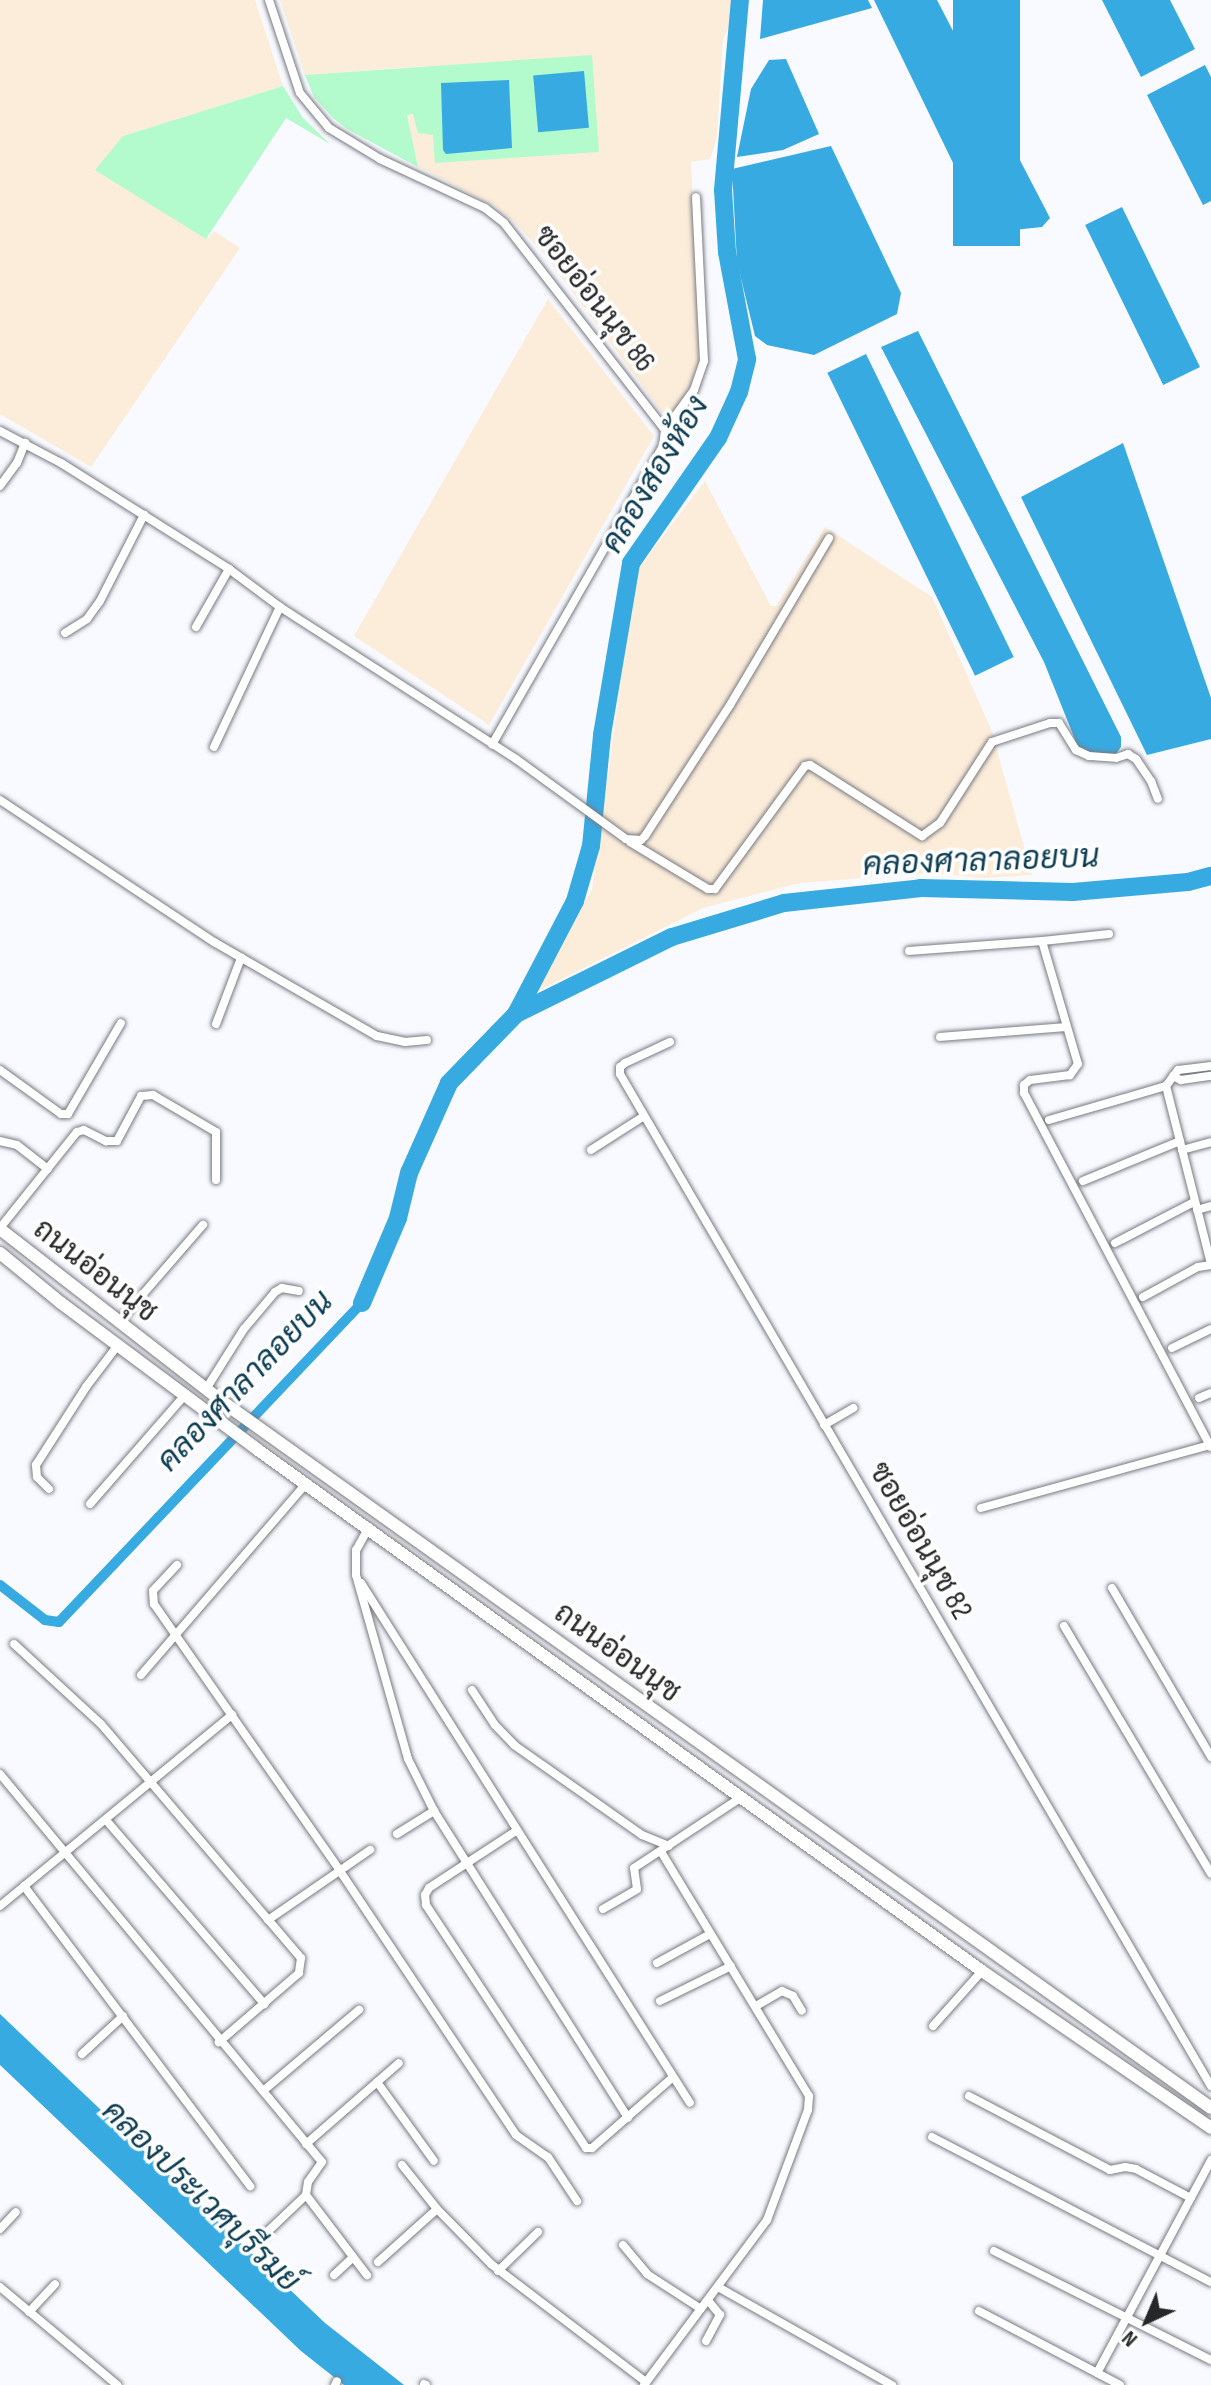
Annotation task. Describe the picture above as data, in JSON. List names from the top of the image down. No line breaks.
{"streets":{"main road":["ถนนอ่อนนุช"],"street":["ซอยอ่อนนุช 86","ซอยอ่อนนุช 82"]},"water":["คลองสองห้อง","คลองศาลาลอยบน","คลองประเวศบุรีรมย์"],"north":"bottom left"}
